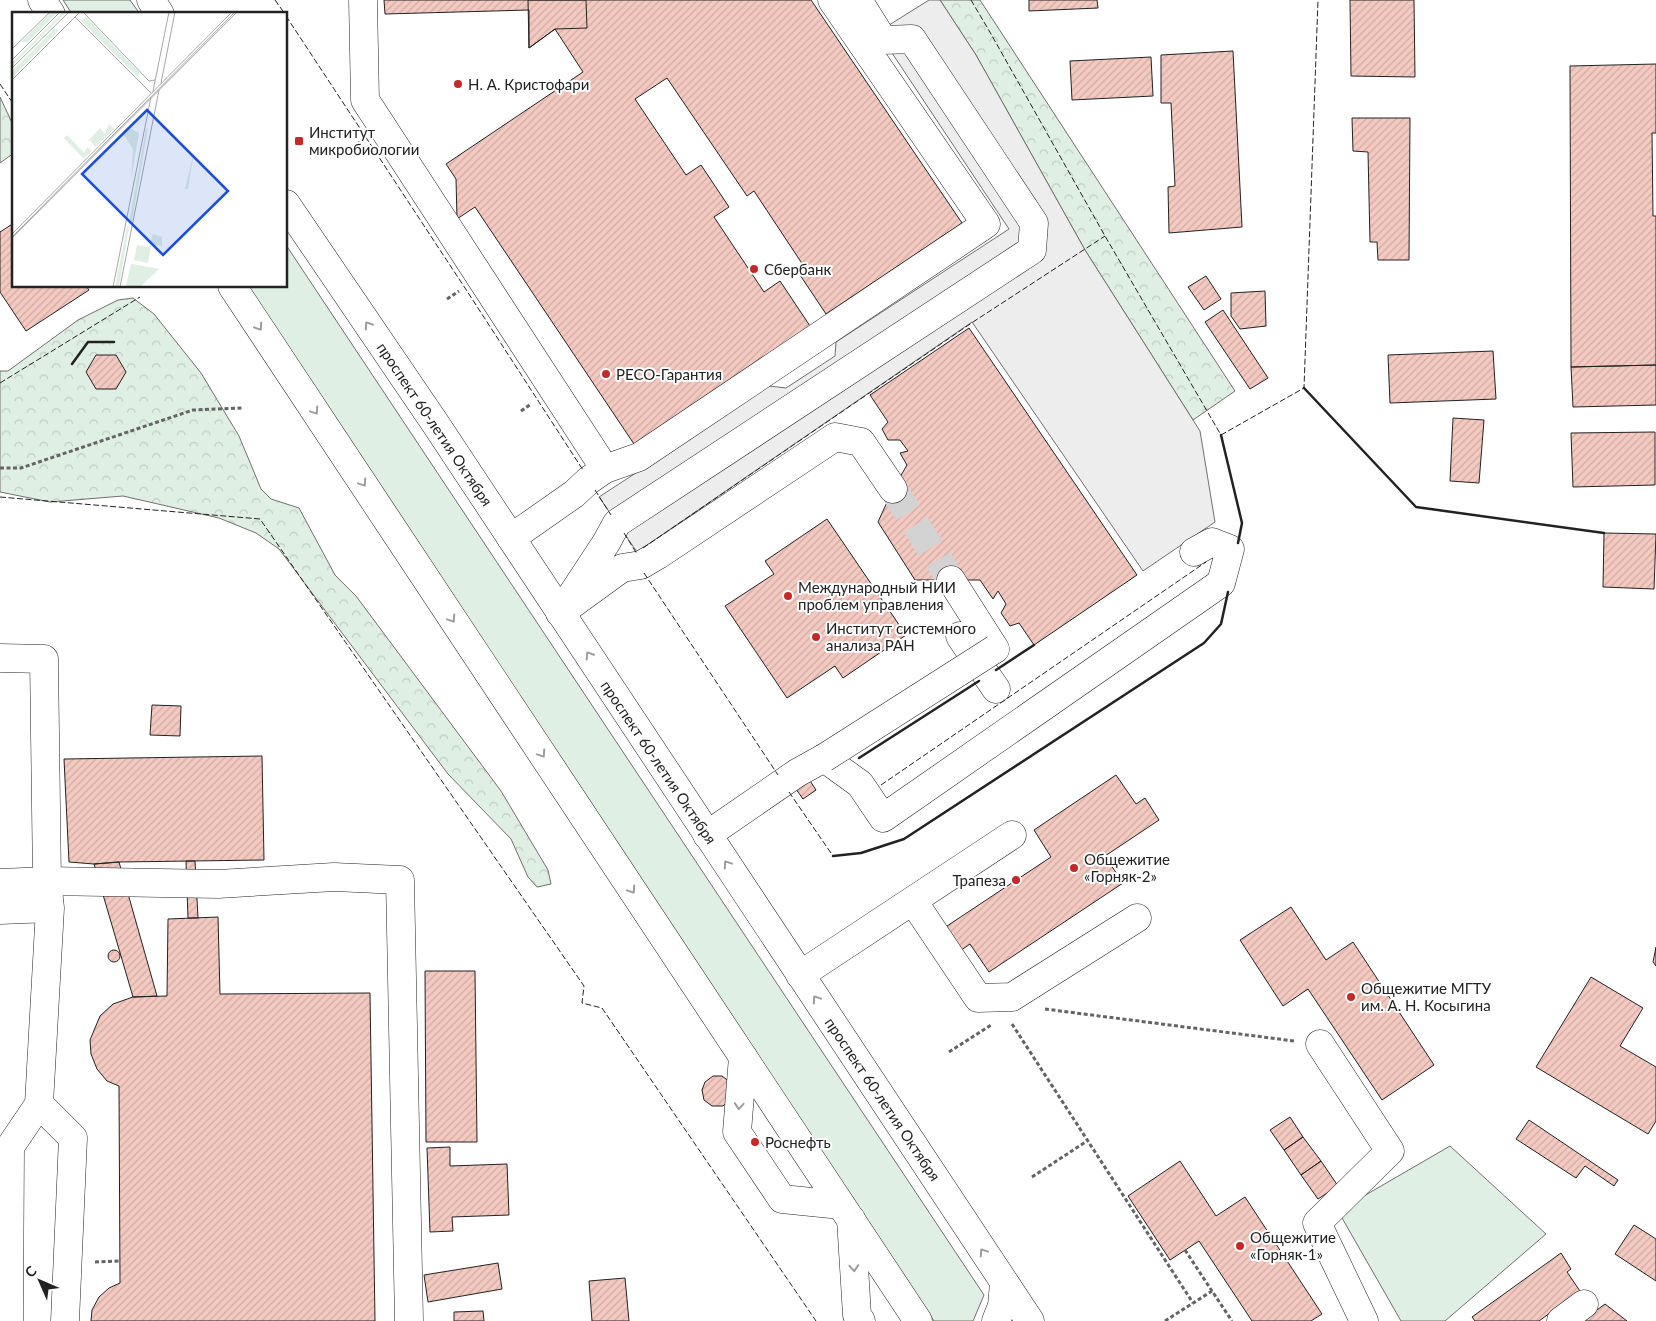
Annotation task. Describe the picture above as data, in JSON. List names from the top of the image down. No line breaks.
{"streets":{"main road":["проспект 60-летия Октября"]},"places":{"other":["Н. А. Кристофари","Сбербанк","РЕСО-Гарантия","Международный НИИ проблем управления","Институт системного анализа РАН","Общежитие «Горняк-2»","Трапеза","Общежитие МГТУ им. А. Н. Косыгина","Роснефть","Общежитие «Горняк-1»"],"transit":["Институт микробиологии"]},"north":"top left"}
